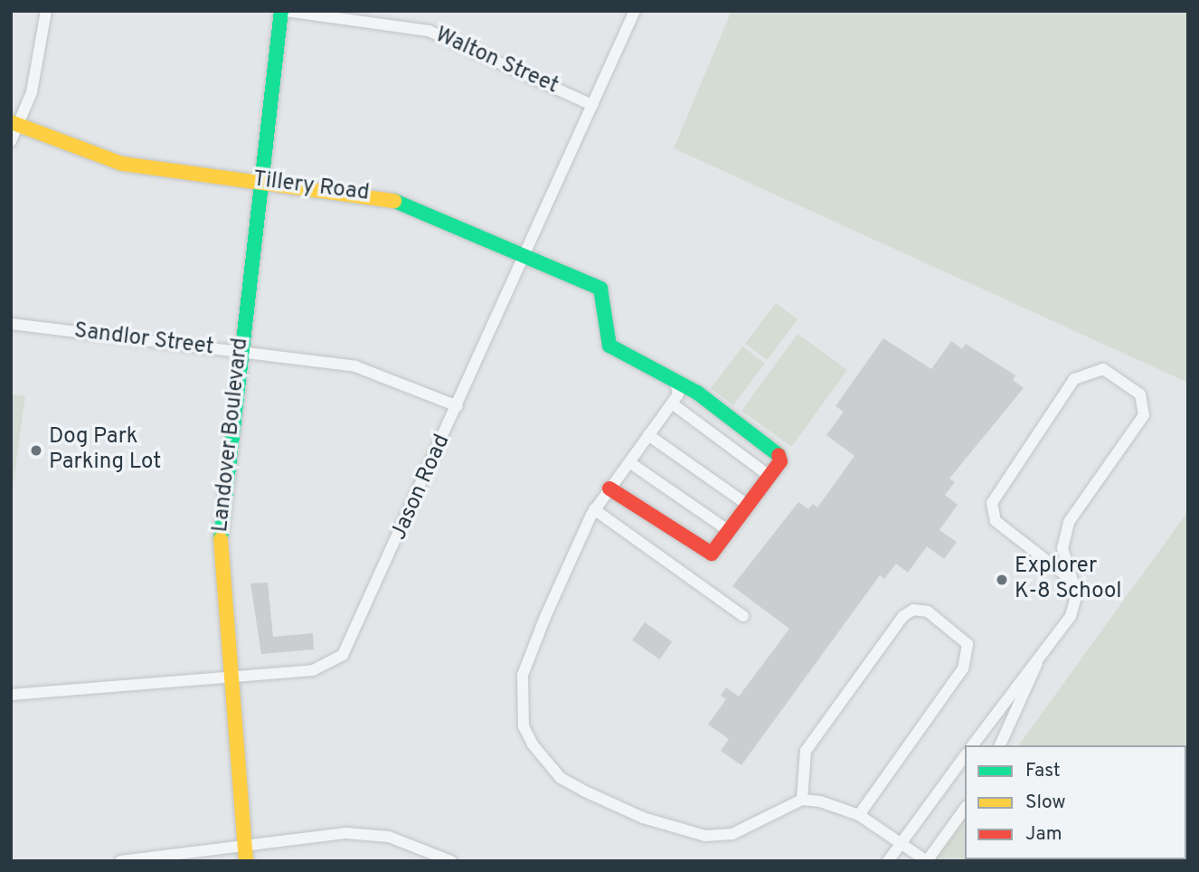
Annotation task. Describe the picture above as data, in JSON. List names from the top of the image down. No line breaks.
{"streets":{"street":["Walton Street","Tillery Road","Sandlor Street","Landover Boulevard","Jason Road"]},"crossings":[["Walton Street","Landover Boulevard"],["Walton Street","Jason Road"],["Tillery Road","Landover Boulevard"],["Tillery Road","Jason Road"],["Sandlor Street","Landover Boulevard"],["Sandlor Street","Jason Road"],["Landover Boulevard","Jason Road"]],"places":["Dog Park Parking Lot","Explorer K-8 School"],"legend":["Fast","Slow","Jam"]}
